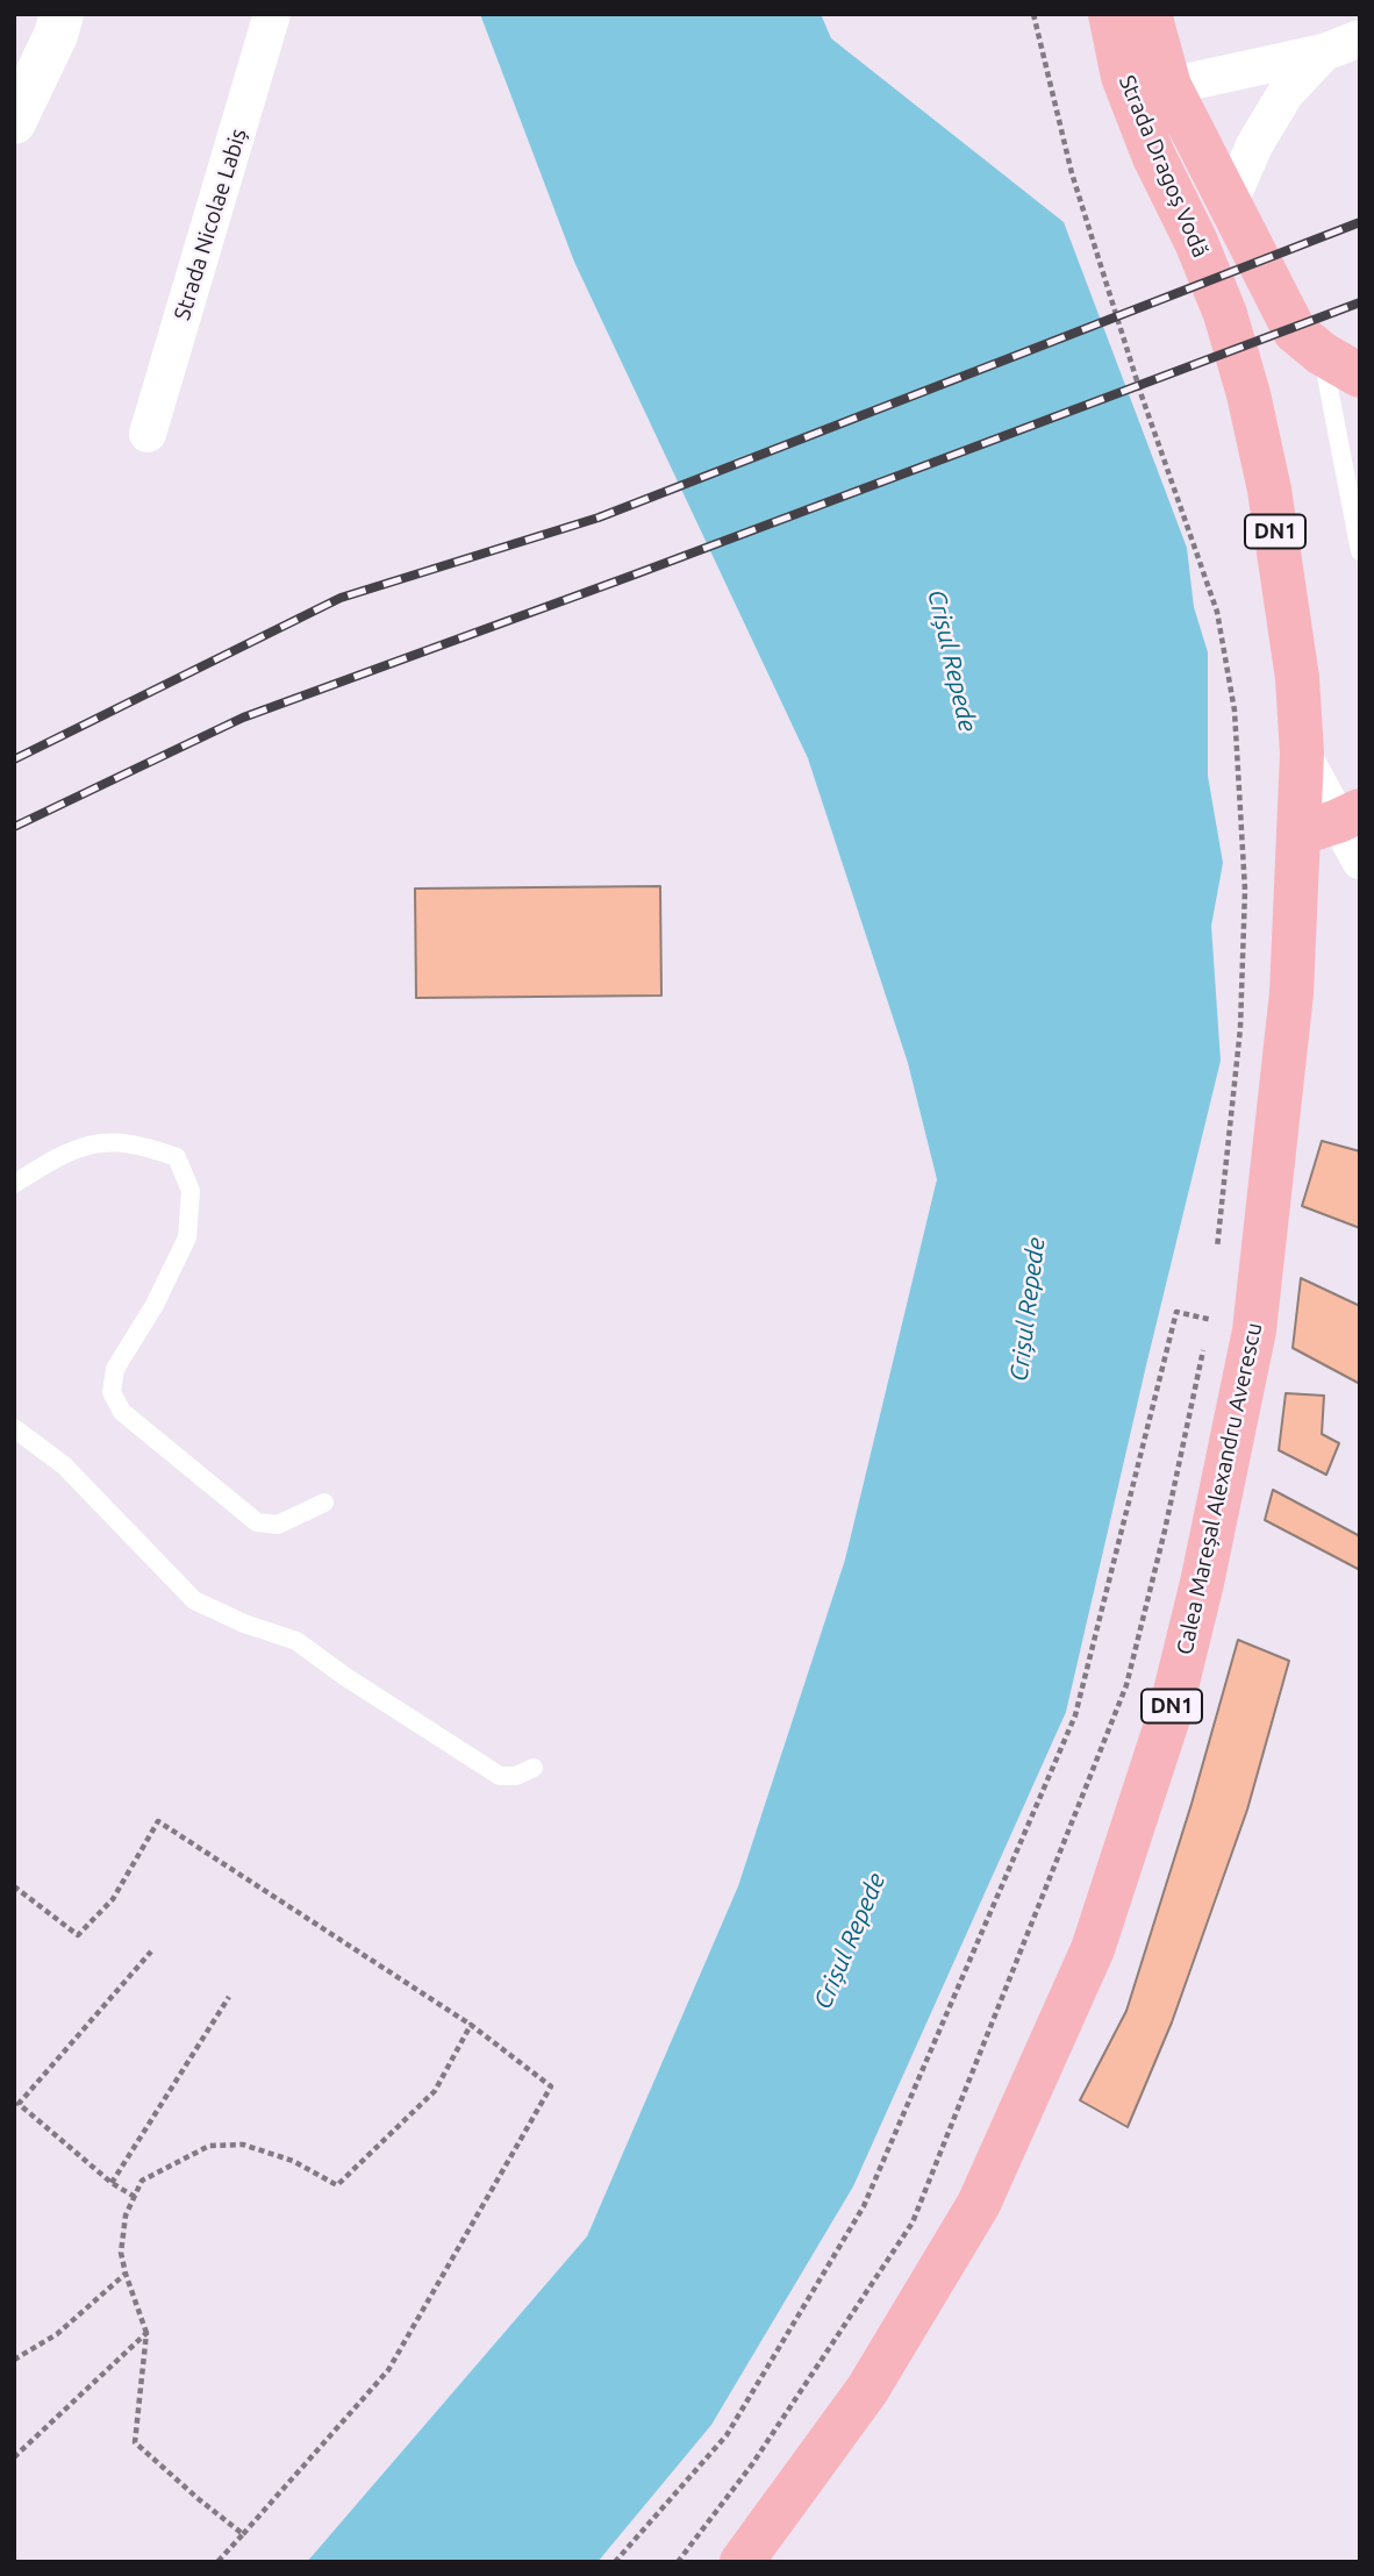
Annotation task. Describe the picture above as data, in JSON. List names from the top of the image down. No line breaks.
{"streets":{"main road":["Strada Dragoș Vodă","DN1","Calea Mareșal Alexandru Averescu"],"street":["Strada Nicolae Labiș"]},"crossings":[["Strada Dragoș Vodă","Calea Mareșal Alexandru Averescu"]],"water":["Crișul Repede"]}
